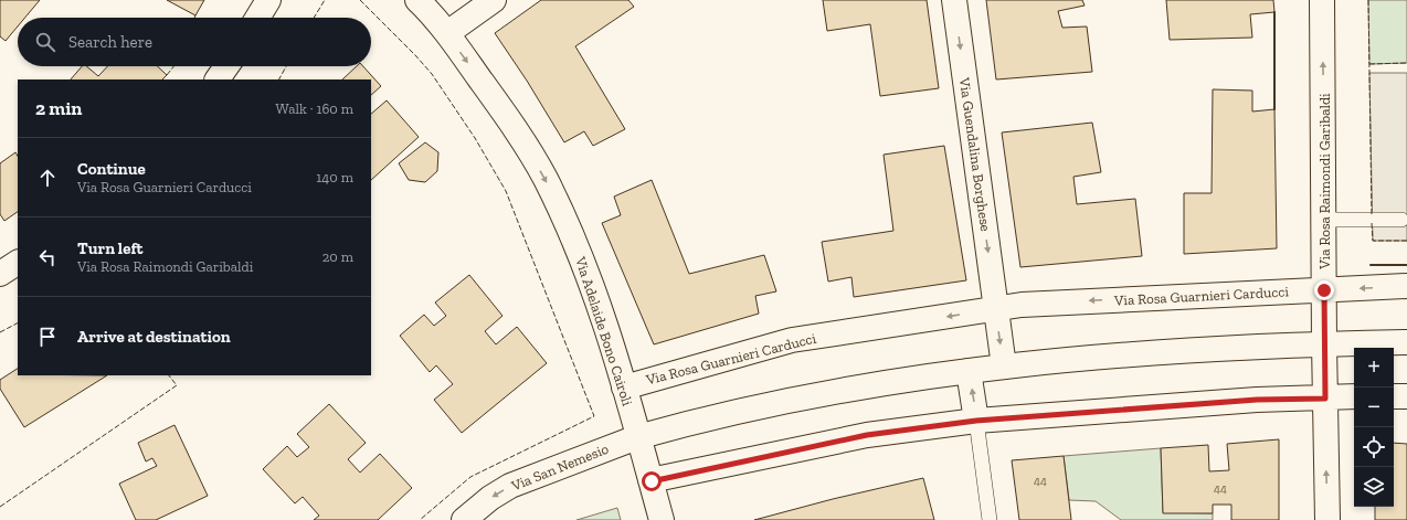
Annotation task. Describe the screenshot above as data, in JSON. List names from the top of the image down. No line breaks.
{"streets":{"street":["Via Guendalina Borghese","Via Rosa Raimondi Garibaldi","Via Rosa Guarnieri Carducci","Via Adelaide Bono Cairoli","Via San Nemesio"]},"crossings":[["Via Guendalina Borghese","Via Rosa Guarnieri Carducci"],["Via Rosa Raimondi Garibaldi","Via Rosa Guarnieri Carducci"],["Via Rosa Guarnieri Carducci","Via Adelaide Bono Cairoli"],["Via Adelaide Bono Cairoli","Via San Nemesio"]],"one_way":["Via Guendalina Borghese","Via Rosa Raimondi Garibaldi","Via Adelaide Bono Cairoli","Via San Nemesio"],"house_numbers":["44","44"],"page":{"search":"Search here","heading":["2 min","Walk · 160 m"],"list":[["Continue","Via Rosa Guarnieri Carducci","140 m"],["Turn left","Via Rosa Raimondi Garibaldi","20 m"],"Arrive at destination"],"map_buttons":["+","−"]}}
